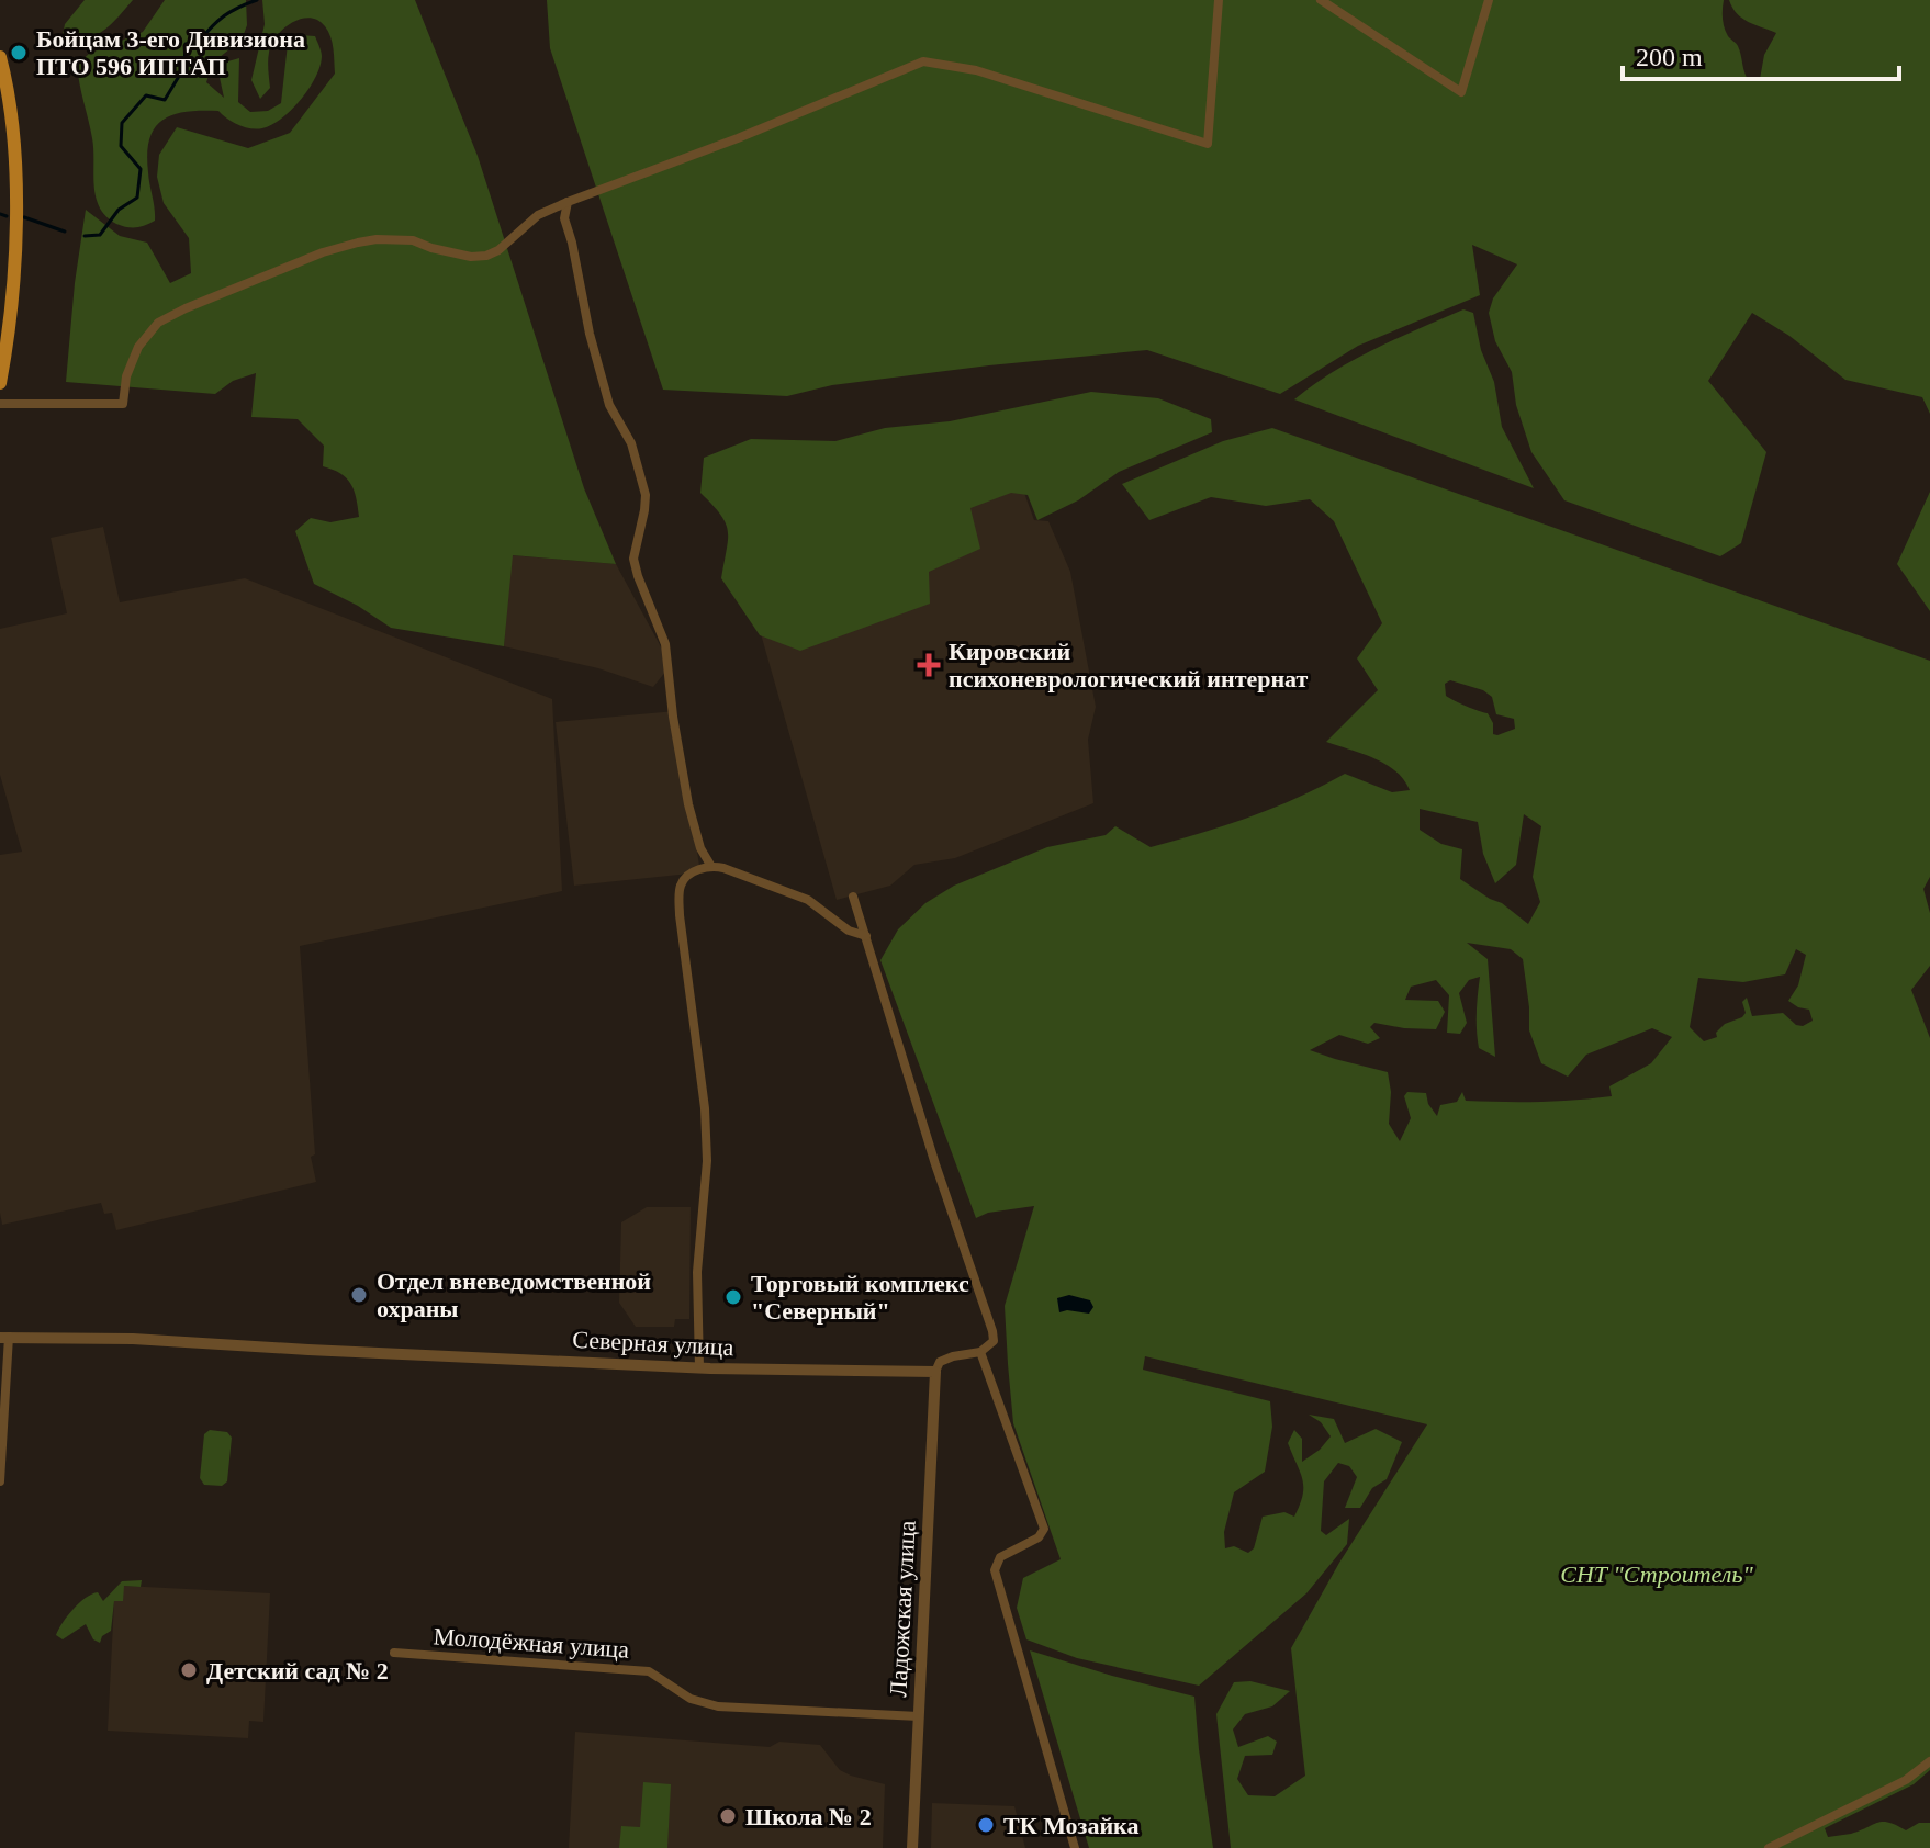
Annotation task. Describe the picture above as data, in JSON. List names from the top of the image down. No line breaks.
{"streets":{"street":["Северная улица","Ладожская улица","Молодёжная улица"]},"crossings":[["Северная улица","Ладожская улица"],["Ладожская улица","Молодёжная улица"]],"parks":["СНТ \"Строитель\""],"places":{"other":["Бойцам 3-его Дивизиона ПТО 596 ИПТАП","Отдел вневедомственной охраны","Торговый комплекс \"Северный\"","Детский сад № 2","Школа № 2","ТК Мозайка"],"health":["Кировский психоневрологический интернат"]},"scale_bar":"200 m"}
